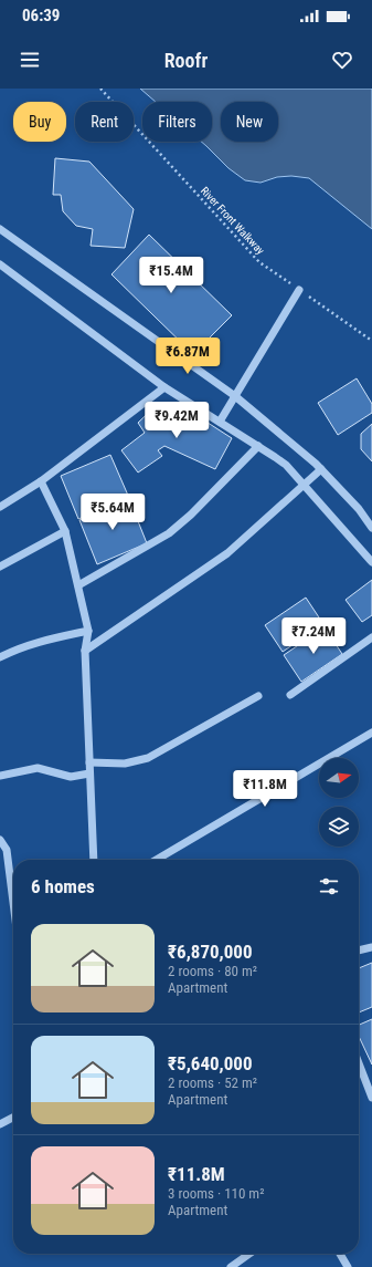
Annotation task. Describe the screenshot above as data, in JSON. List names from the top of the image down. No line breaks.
{"streets":{"path":["River Front Walkway"]},"north":"right","page":{"status":"06:39","header":"Roofr","chip":["Buy","Rent","Filters","New"],"price":["₹15.4M","₹6.87M","₹9.42M","₹5.64M","₹7.24M","₹11.8M"],"heading":"6 homes","list":[{"name":"₹6,870,000","note":"2 rooms · 80 m² · Apartment"},{"name":"₹5,640,000","note":"2 rooms · 52 m² · Apartment"},{"name":"₹11.8M","note":"3 rooms · 110 m² · Apartment"}]}}
